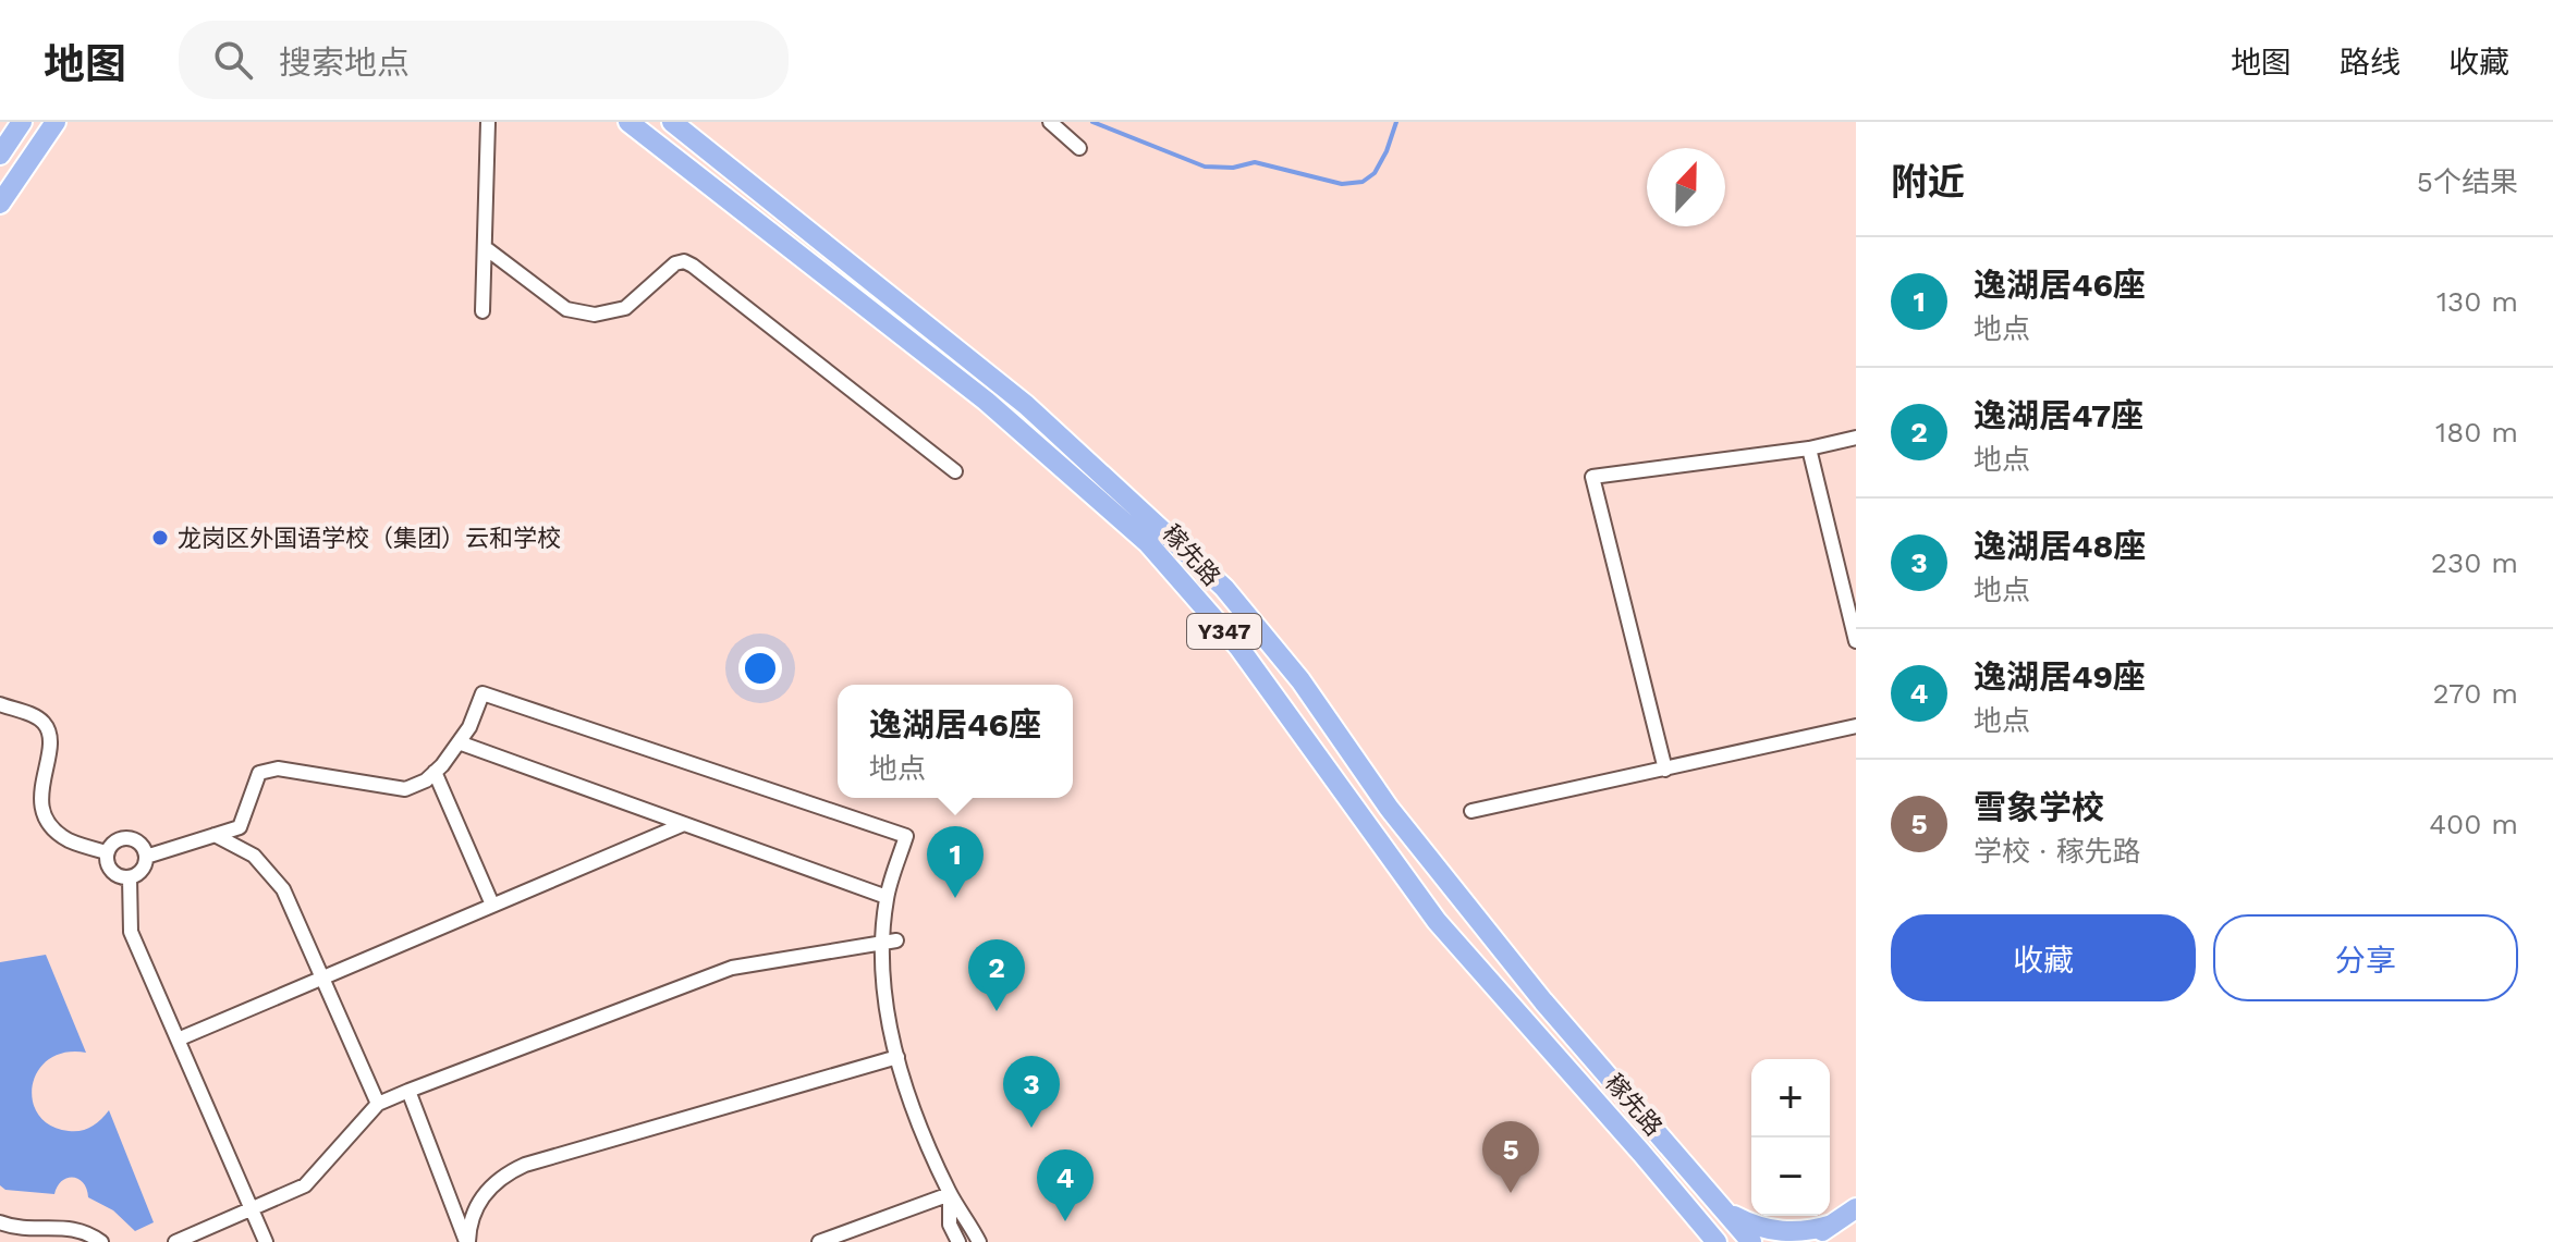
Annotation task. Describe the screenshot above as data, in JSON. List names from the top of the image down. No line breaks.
{"streets":{"main road":["稼先路","Y347"]},"places":["龙岗区外国语学校（集团）云和学校"],"north":"top","page":{"header":"地图","search":"搜索地点","nav":["地图","路线","收藏"],"heading":["附近","5个结果"],"list":[{"mark":"1","name":"逸湖居46座","note":"地点","value":"130 m"},{"mark":"2","name":"逸湖居47座","note":"地点","value":"180 m"},{"mark":"3","name":"逸湖居48座","note":"地点","value":"230 m"},{"mark":"4","name":"逸湖居49座","note":"地点","value":"270 m"},{"mark":"5","name":"雪象学校","note":"学校 · 稼先路","value":"400 m"}],"popup":["逸湖居46座","地点"],"pins":["1","2","3","5","4"],"buttons":["收藏","分享"],"map_buttons":["+","−"]}}
